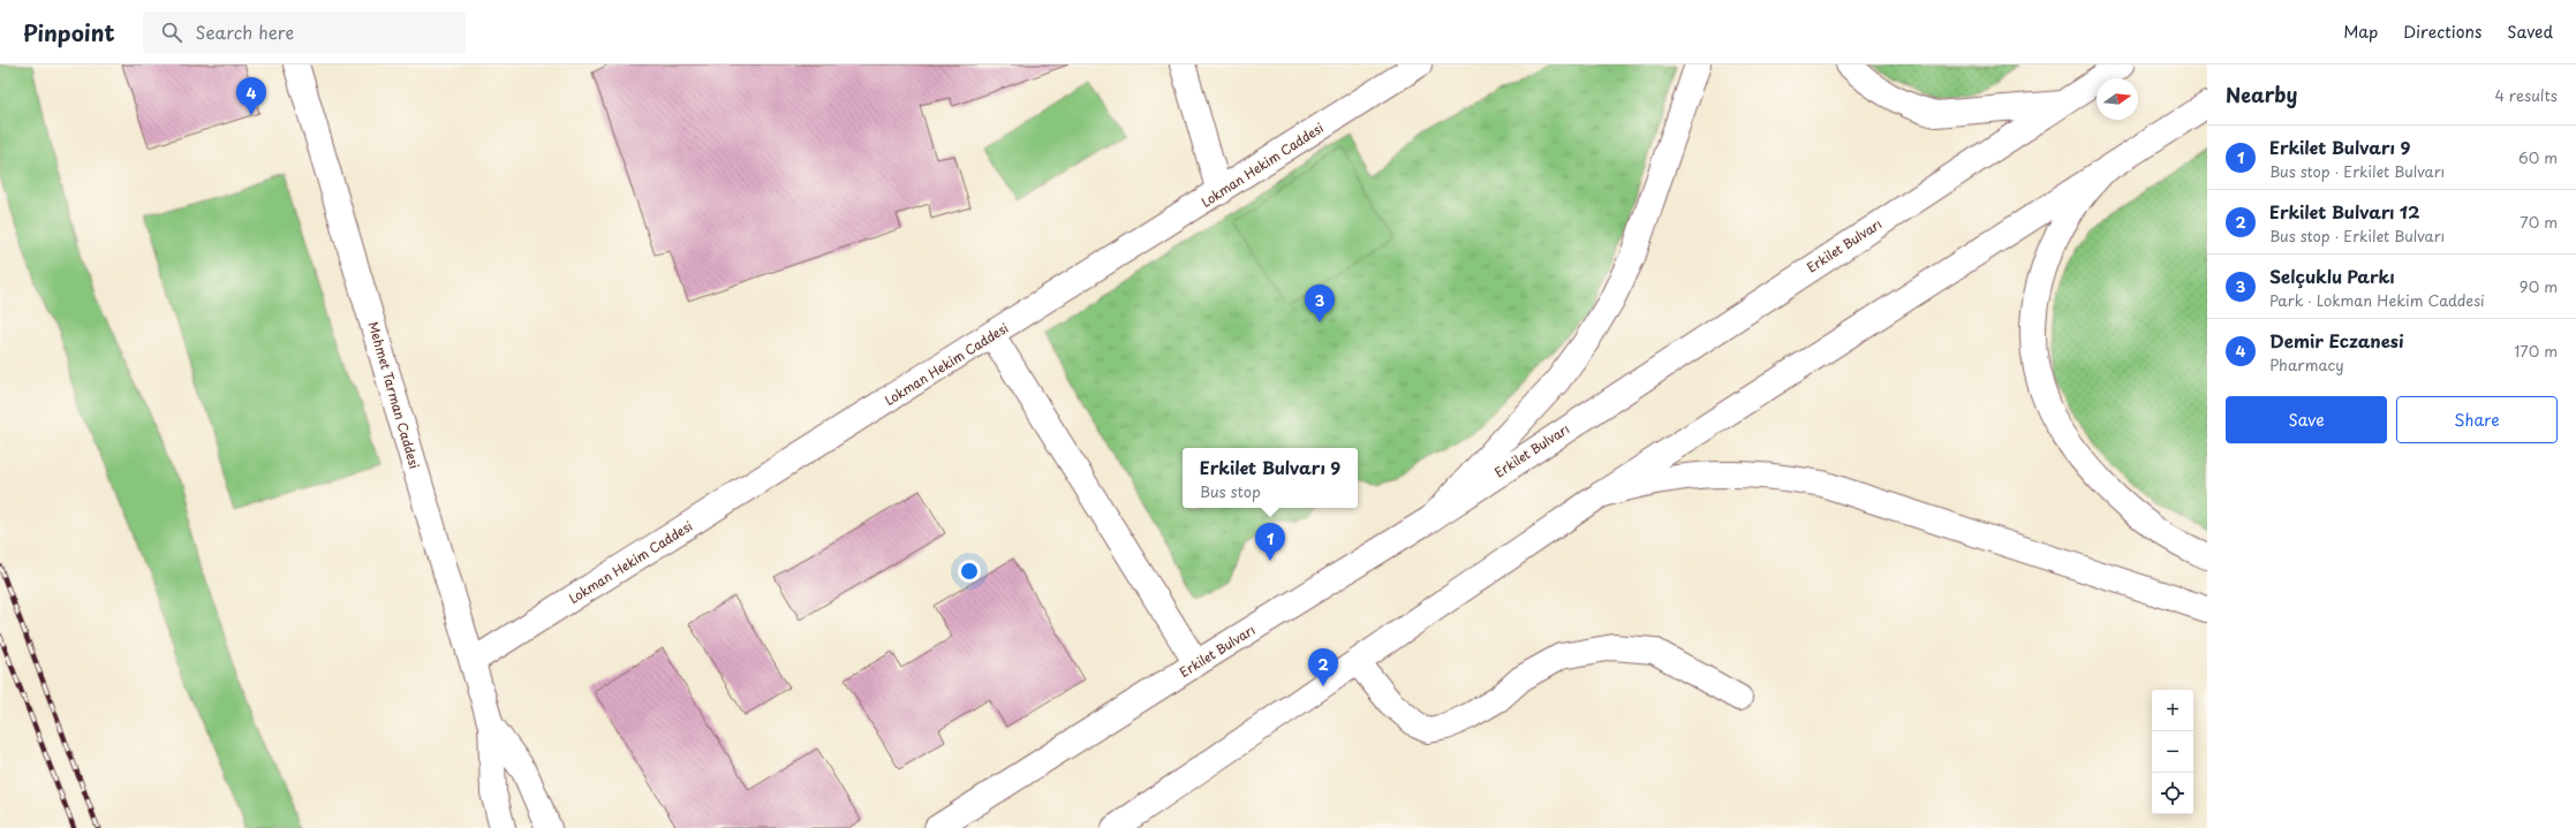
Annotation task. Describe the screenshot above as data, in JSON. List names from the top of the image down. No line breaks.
{"streets":{"main road":["Lokman Hekim Caddesi","Erkilet Bulvarı","Mehmet Tarman Caddesi"]},"crossings":[["Lokman Hekim Caddesi","Mehmet Tarman Caddesi"]],"north":"right","page":{"header":"Pinpoint","search":"Search here","nav":["Map","Directions","Saved"],"heading":["Nearby","4 results"],"pins":["4","3","1","2"],"list":[{"mark":"1","name":"Erkilet Bulvarı 9","note":"Bus stop · Erkilet Bulvarı","value":"60 m"},{"mark":"2","name":"Erkilet Bulvarı 12","note":"Bus stop · Erkilet Bulvarı","value":"70 m"},{"mark":"3","name":"Selçuklu Parkı","note":"Park · Lokman Hekim Caddesi","value":"90 m"},{"mark":"4","name":"Demir Eczanesi","note":"Pharmacy","value":"170 m"}],"buttons":["Save","Share"],"popup":["Erkilet Bulvarı 9","Bus stop"],"map_buttons":["+","−"]}}
